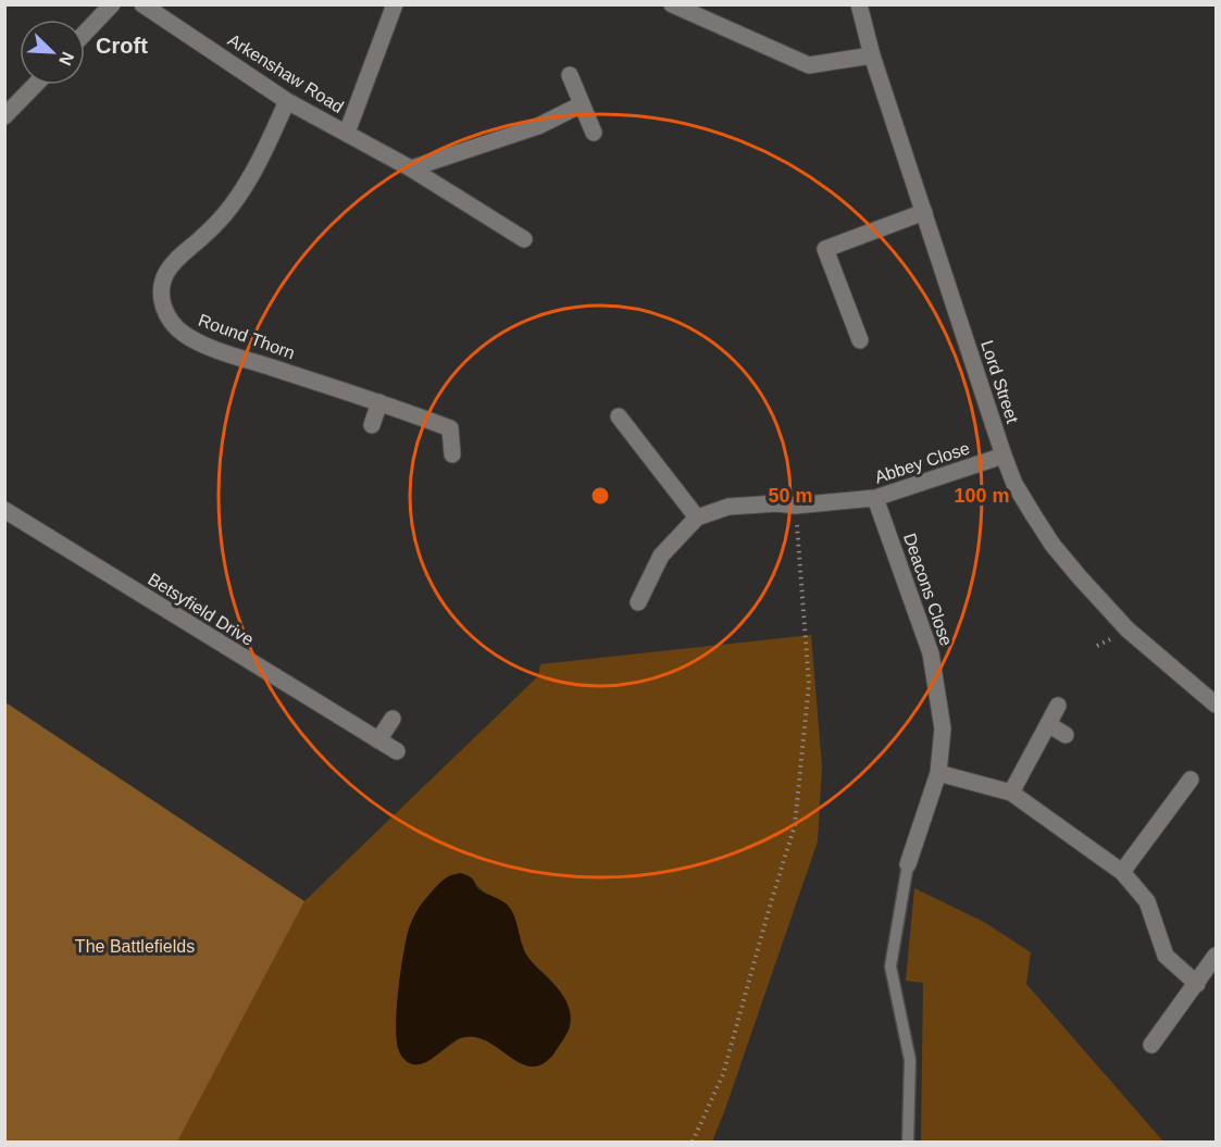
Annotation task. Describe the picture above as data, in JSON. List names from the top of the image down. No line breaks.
{"streets":{"street":["Arkenshaw Road","Round Thorn","Lord Street","Abbey Close","Deacons Close","Betsyfield Drive"]},"crossings":[["Arkenshaw Road","Round Thorn"],["Lord Street","Abbey Close"],["Abbey Close","Deacons Close"]],"districts":["Croft"],"parks":["The Battlefields"],"north":"bottom right","rings":["50 m","100 m"]}
